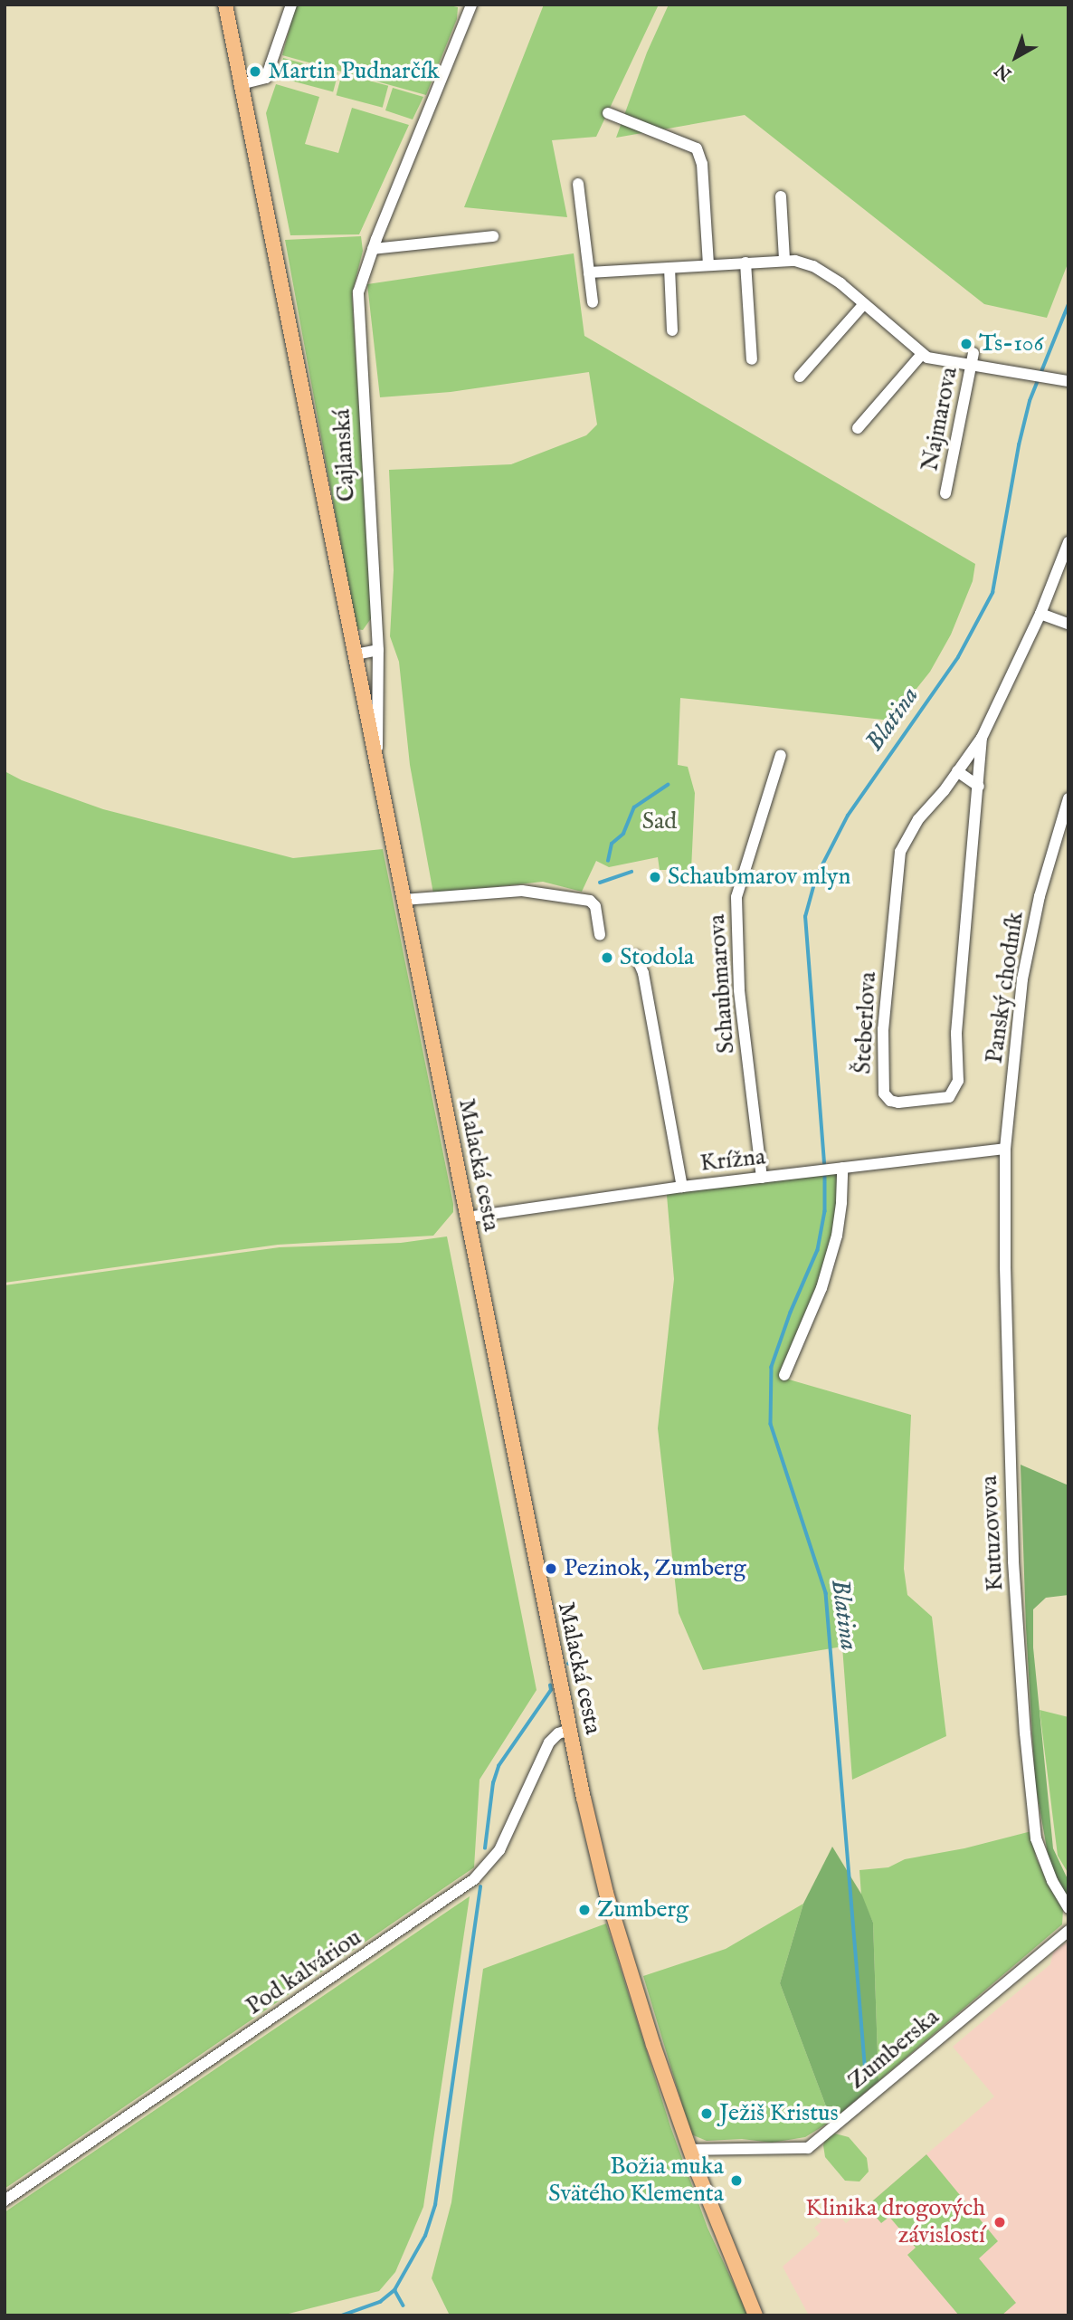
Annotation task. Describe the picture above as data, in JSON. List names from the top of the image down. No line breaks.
{"streets":{"main road":["Malacká cesta"],"street":["Najmarova","Cajlanská","Schaubmarova","Panský chodník","Šteberlova","Krížna","Kutuzovova","Pod kalváriou","Zumberska"]},"crossings":[["Schaubmarova","Krížna"],["Panský chodník","Krížna"],["Panský chodník","Kutuzovova"],["Krížna","Malacká cesta"],["Krížna","Kutuzovova"],["Malacká cesta","Pod kalváriou"],["Malacká cesta","Zumberska"]],"water":["Blatina"],"parks":["Sad"],"places":["Martin Pudnarčík","Ts-106","Schaubmarov mlyn","Stodola","Pezinok, Zumberg","Zumberg","Ježiš Kristus","Božia muka Svätého Klementa","Klinika drogových závislostí"],"north":"bottom left"}
